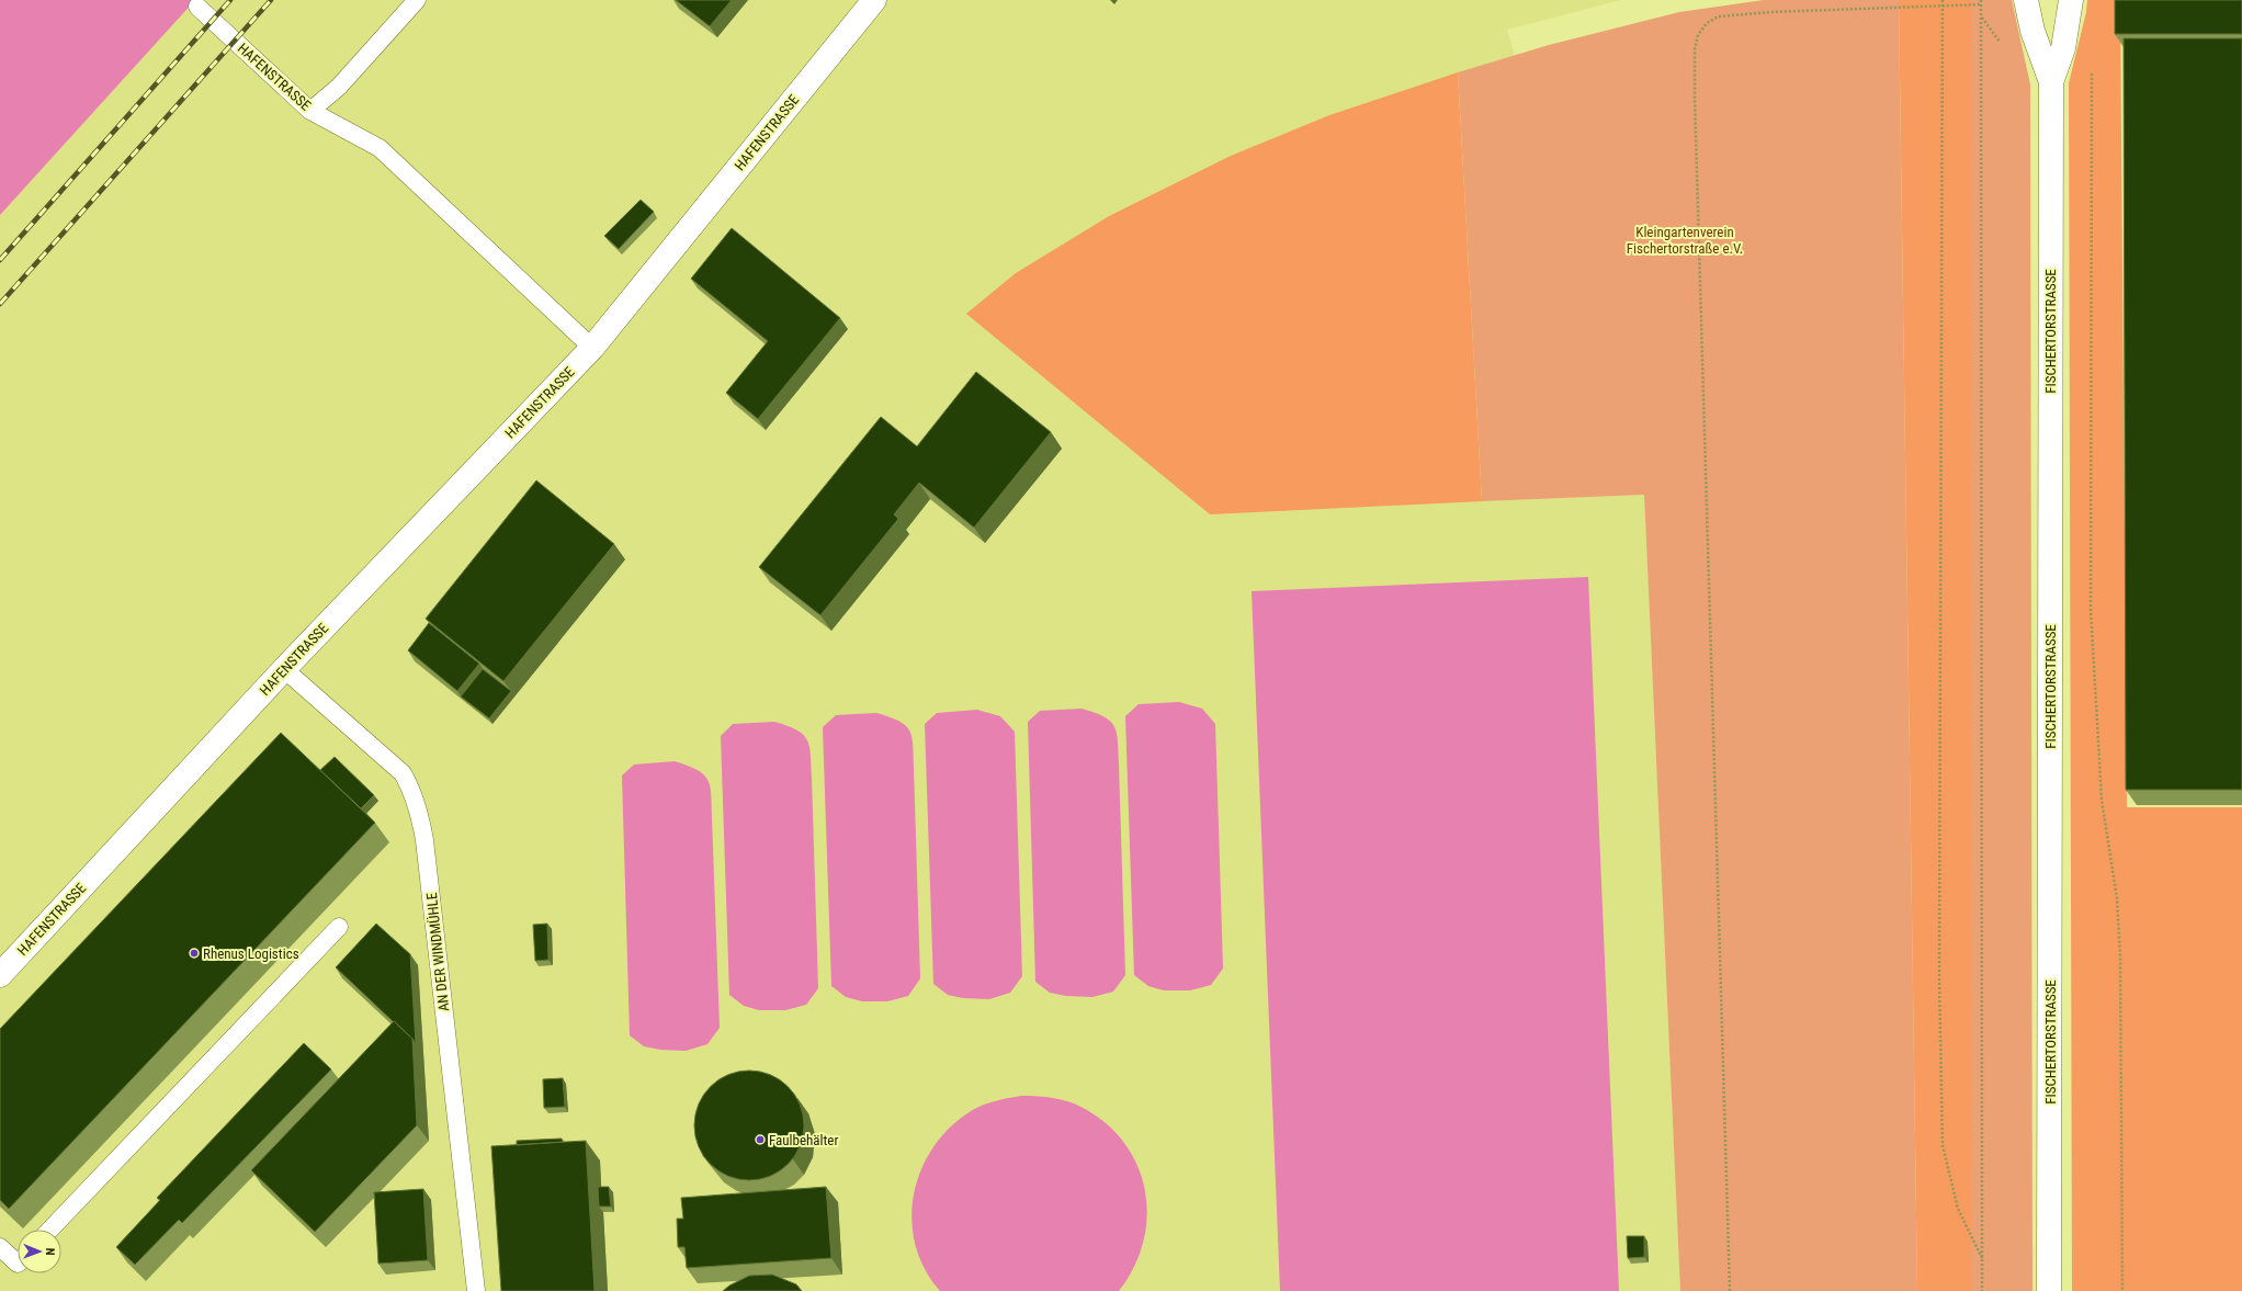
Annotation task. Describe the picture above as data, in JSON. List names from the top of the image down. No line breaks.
{"streets":{"street":["HAFENSTRASSE","FISCHERTORSTRASSE"],"lane":["AN DER WINDMÜHLE"]},"crossings":[["HAFENSTRASSE","AN DER WINDMÜHLE"]],"parks":["Kleingartenverein Fischertorstraße e.V."],"places":["Rhenus Logistics","Faulbehälter"],"north":"right"}
